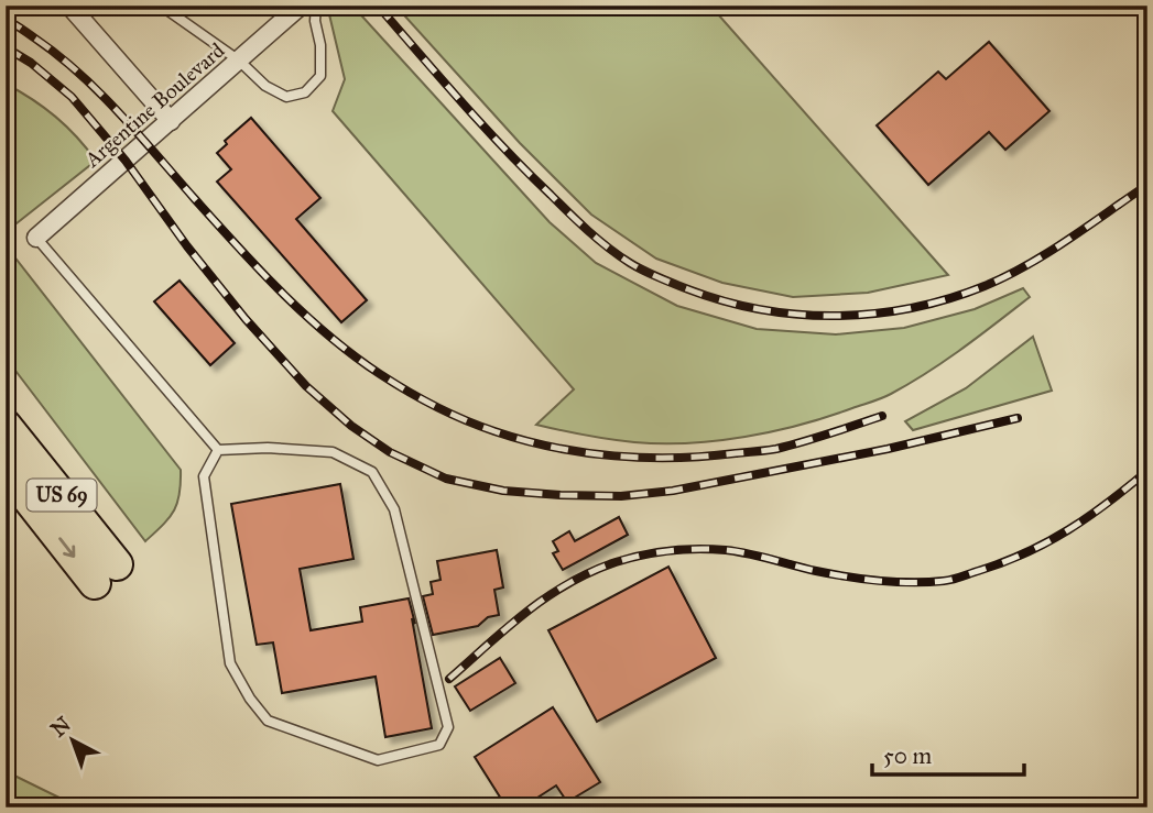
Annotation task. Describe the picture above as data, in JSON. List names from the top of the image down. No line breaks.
{"streets":{"highway":["US 69"],"street":["Argentine Boulevard"]},"scale_bar":"50 m","north":"top left"}
